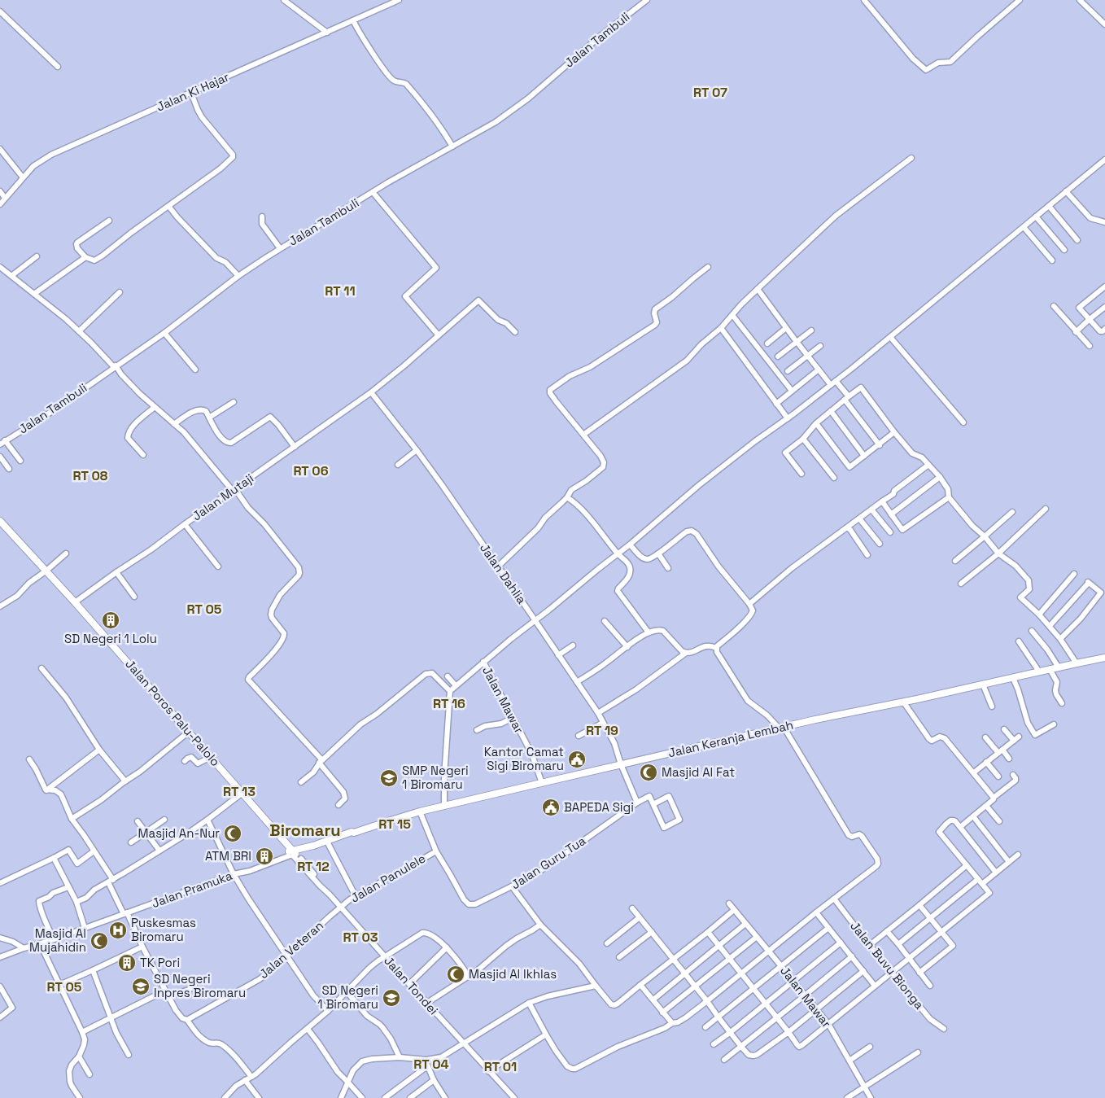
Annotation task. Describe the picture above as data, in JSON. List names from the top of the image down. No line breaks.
{"streets":{"main road":["Jalan Poros Palu-Palolo","Jalan Keranja Lembah"],"street":["Jalan Tambuli","Jalan Ki Hajar","Jalan Mutaji","Jalan Dahlia","Jalan Mawar","Jalan Guru Tua","Jalan Panulele","Jalan Pramuka","Jalan Veteran","Jalan Buvu Bionga","Jalan Tondei"]},"crossings":[["Jalan Mutaji","Jalan Dahlia"],["Jalan Mutaji","Jalan Poros Palu-Palolo"],["Jalan Dahlia","Jalan Keranja Lembah"],["Jalan Mawar","Jalan Keranja Lembah"],["Jalan Poros Palu-Palolo","Jalan Keranja Lembah"],["Jalan Poros Palu-Palolo","Jalan Pramuka"],["Jalan Poros Palu-Palolo","Jalan Tondei"],["Jalan Keranja Lembah","Jalan Guru Tua"],["Jalan Keranja Lembah","Jalan Pramuka"],["Jalan Keranja Lembah","Jalan Tondei"],["Jalan Guru Tua","Jalan Panulele"],["Jalan Panulele","Jalan Veteran"],["Jalan Panulele","Jalan Tondei"],["Jalan Pramuka","Jalan Tondei"],["Jalan Veteran","Jalan Tondei"]],"districts":["RT 07","RT 11","RT 06","RT 08","RT 05","RT 16","RT 19","RT 13","RT 15","Biromaru","RT 12","RT 03","RT 05","RT 04","RT 01"],"places":{"building":["SD Negeri 1 Lolu","ATM BRI","TK Pori"],"public building":["Kantor Camat Sigi Biromaru","BAPEDA Sigi"],"mosque":["Masjid Al Fat","Masjid An-Nur","Masjid Al Mujahidin","Masjid Al Ikhlas"],"school or university":["SMP Negeri 1 Biromaru","SD Negeri Inpres Biromaru","SD Negeri 1 Biromaru"],"hospital":["Puskesmas Biromaru"]}}
